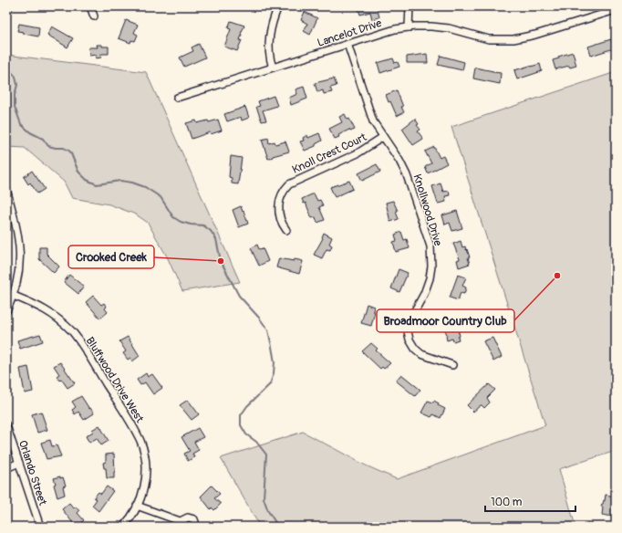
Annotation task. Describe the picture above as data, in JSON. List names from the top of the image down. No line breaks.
{"streets":{"street":["Lancelot Drive","Knoll Crest Court","Knollwood Drive","Bluffwood Drive West","Orlando Street"]},"crossings":[["Lancelot Drive","Knollwood Drive"],["Knoll Crest Court","Knollwood Drive"]],"places":["Crooked Creek","Broadmoor Country Club"],"scale_bar":"100 m"}
